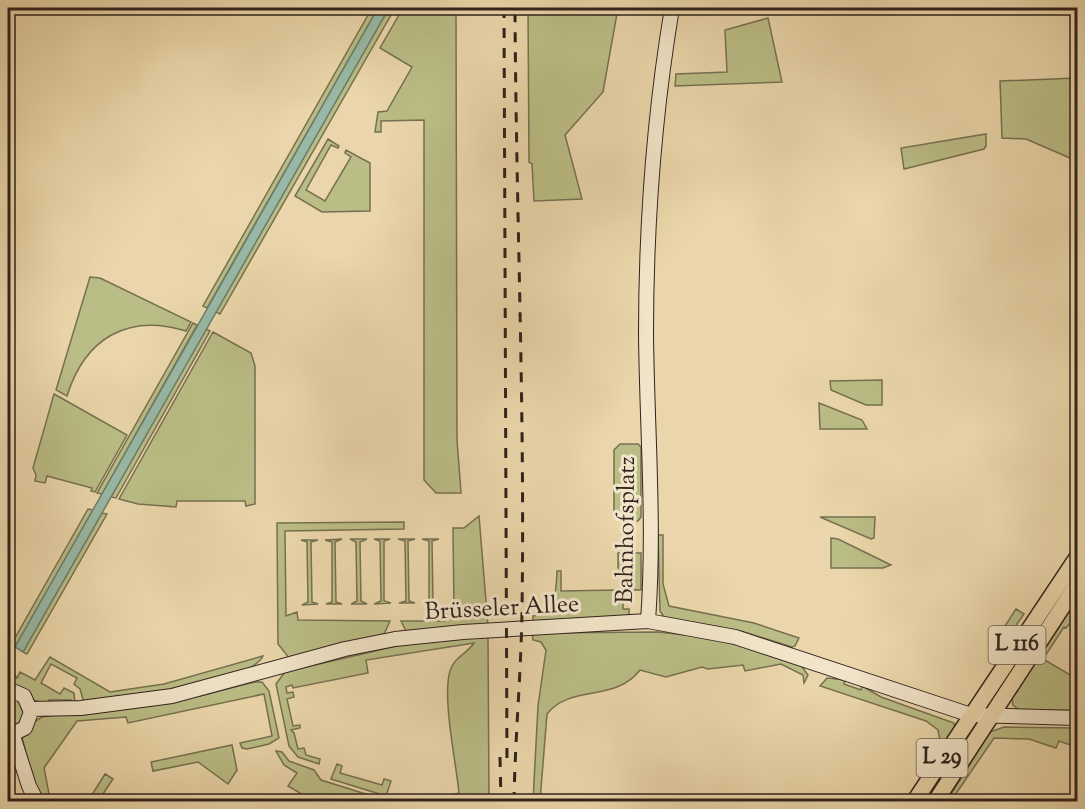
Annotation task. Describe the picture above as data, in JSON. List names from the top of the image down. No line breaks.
{"streets":{"main road":["Bahnhofsplatz","Brüsseler Allee","L 116","L 29"]},"crossings":[["Bahnhofsplatz","Brüsseler Allee"],["Brüsseler Allee","L 116"],["Brüsseler Allee","L 29"],["L 116","L 29"]]}
